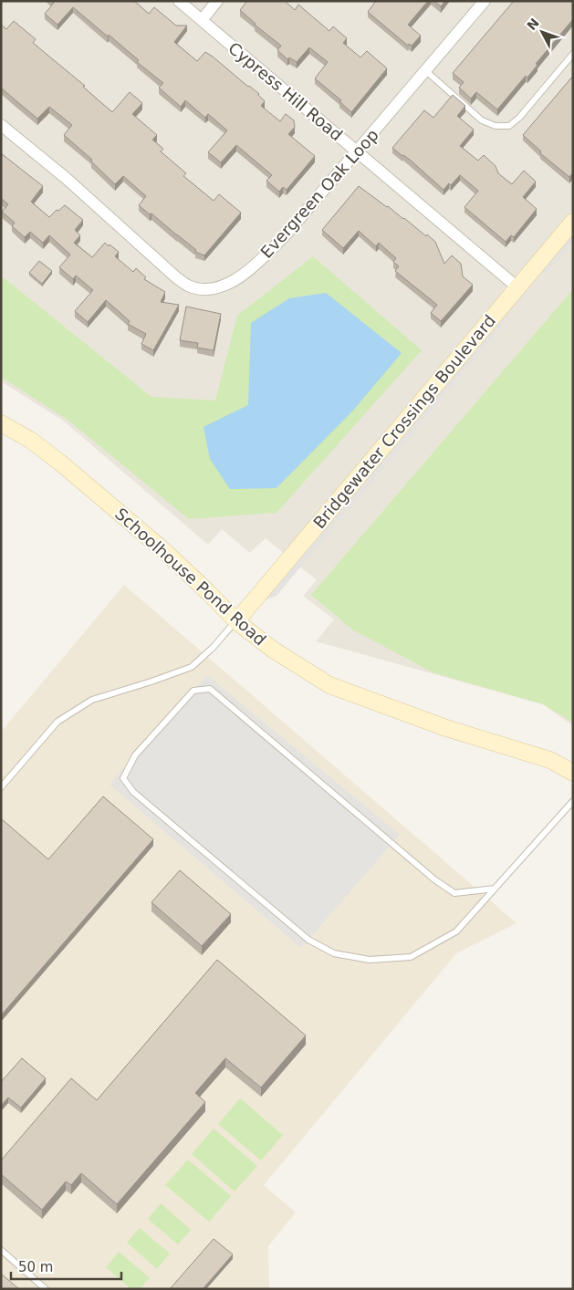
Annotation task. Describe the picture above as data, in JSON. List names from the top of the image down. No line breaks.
{"streets":{"street":["Cypress Hill Road","Evergreen Oak Loop","Bridgewater Crossings Boulevard","Schoolhouse Pond Road"]},"crossings":[["Cypress Hill Road","Evergreen Oak Loop"],["Cypress Hill Road","Bridgewater Crossings Boulevard"],["Bridgewater Crossings Boulevard","Schoolhouse Pond Road"]],"scale_bar":"50 m","north":"top left"}
